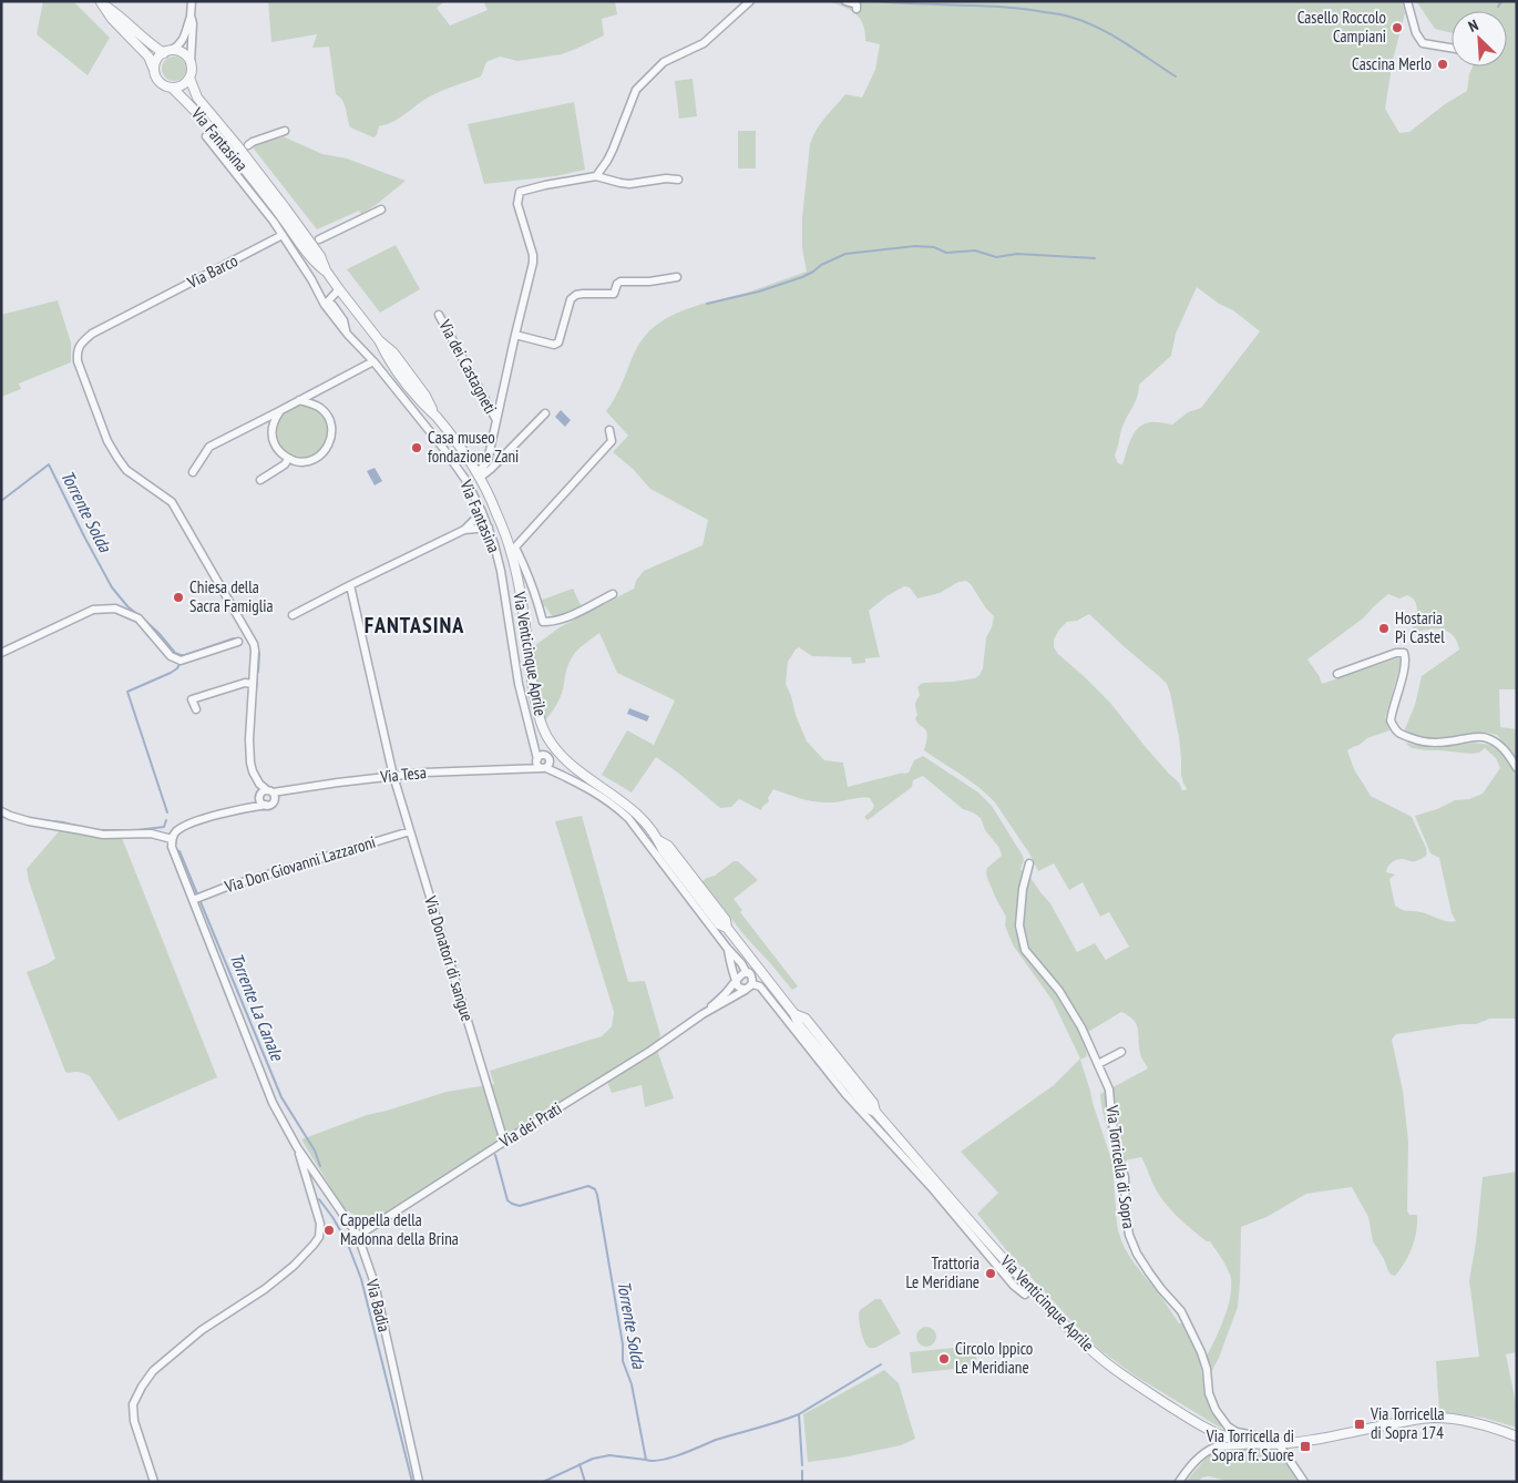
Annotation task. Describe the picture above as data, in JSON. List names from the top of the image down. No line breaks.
{"streets":{"street":["Via Fantasina","Via Barco","Via dei Castagneti","Via Venticinque Aprile","Via Tesa","Via Don Giovanni Lazzaroni","Via Donatori di sangue","Via dei Prati","Via Torricella di Sopra","Via Badia"]},"crossings":[["Via Fantasina","Via dei Castagneti"],["Via Fantasina","Via Venticinque Aprile"],["Via Fantasina","Via Tesa"],["Via Venticinque Aprile","Via dei Prati"],["Via Venticinque Aprile","Via Torricella di Sopra"],["Via Tesa","Via Donatori di sangue"],["Via Don Giovanni Lazzaroni","Via Donatori di sangue"],["Via Donatori di sangue","Via dei Prati"],["Via dei Prati","Via Badia"]],"districts":["FANTASINA"],"water":["Torrente Solda","Torrente La Canale"],"places":{"other":["Casello Roccolo Campiani","Cascina Merlo","Casa museo fondazione Zani","Chiesa della Sacra Famiglia","Hostaria Pi Castel","Cappella della Madonna della Brina","Trattoria Le Meridiane","Circolo Ippico Le Meridiane"],"transit":["Via Torricella di Sopra 174","Via Torricella di Sopra fr. Suore"]},"north":"top left"}
